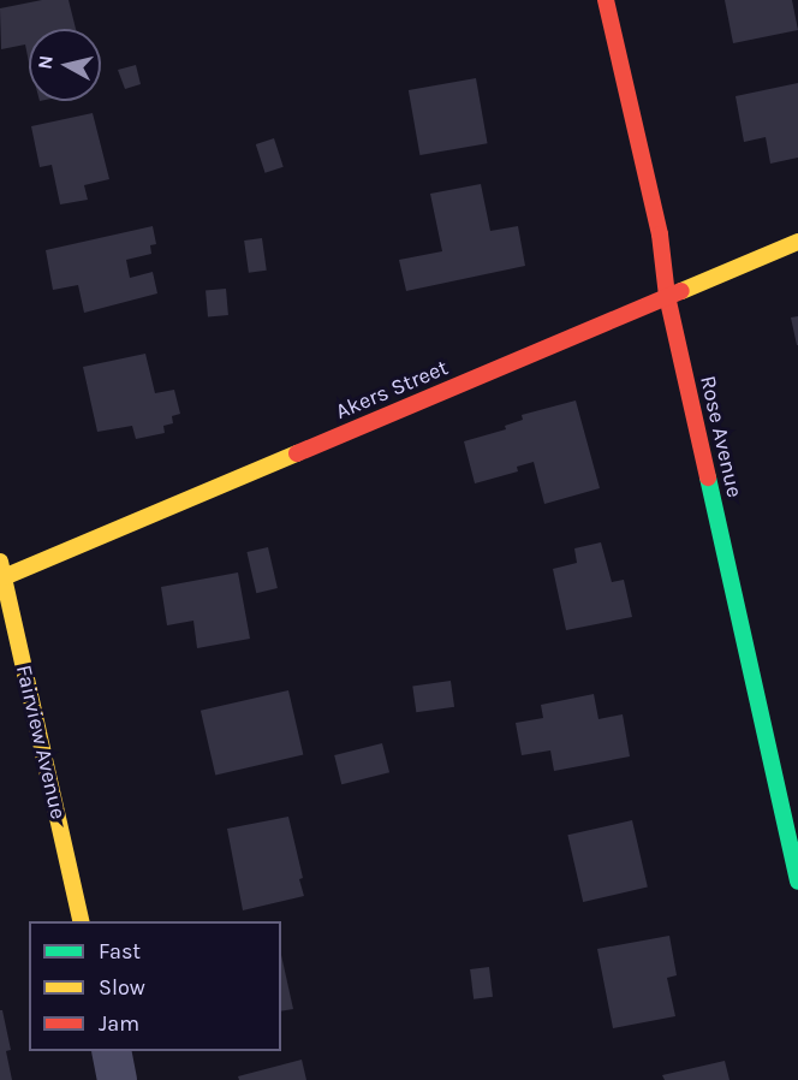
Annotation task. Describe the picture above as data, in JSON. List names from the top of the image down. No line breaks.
{"streets":{"street":["Akers Street","Rose Avenue","Fairview Avenue"]},"crossings":[["Akers Street","Rose Avenue"],["Akers Street","Fairview Avenue"]],"legend":["Fast","Slow","Jam"],"north":"left"}
